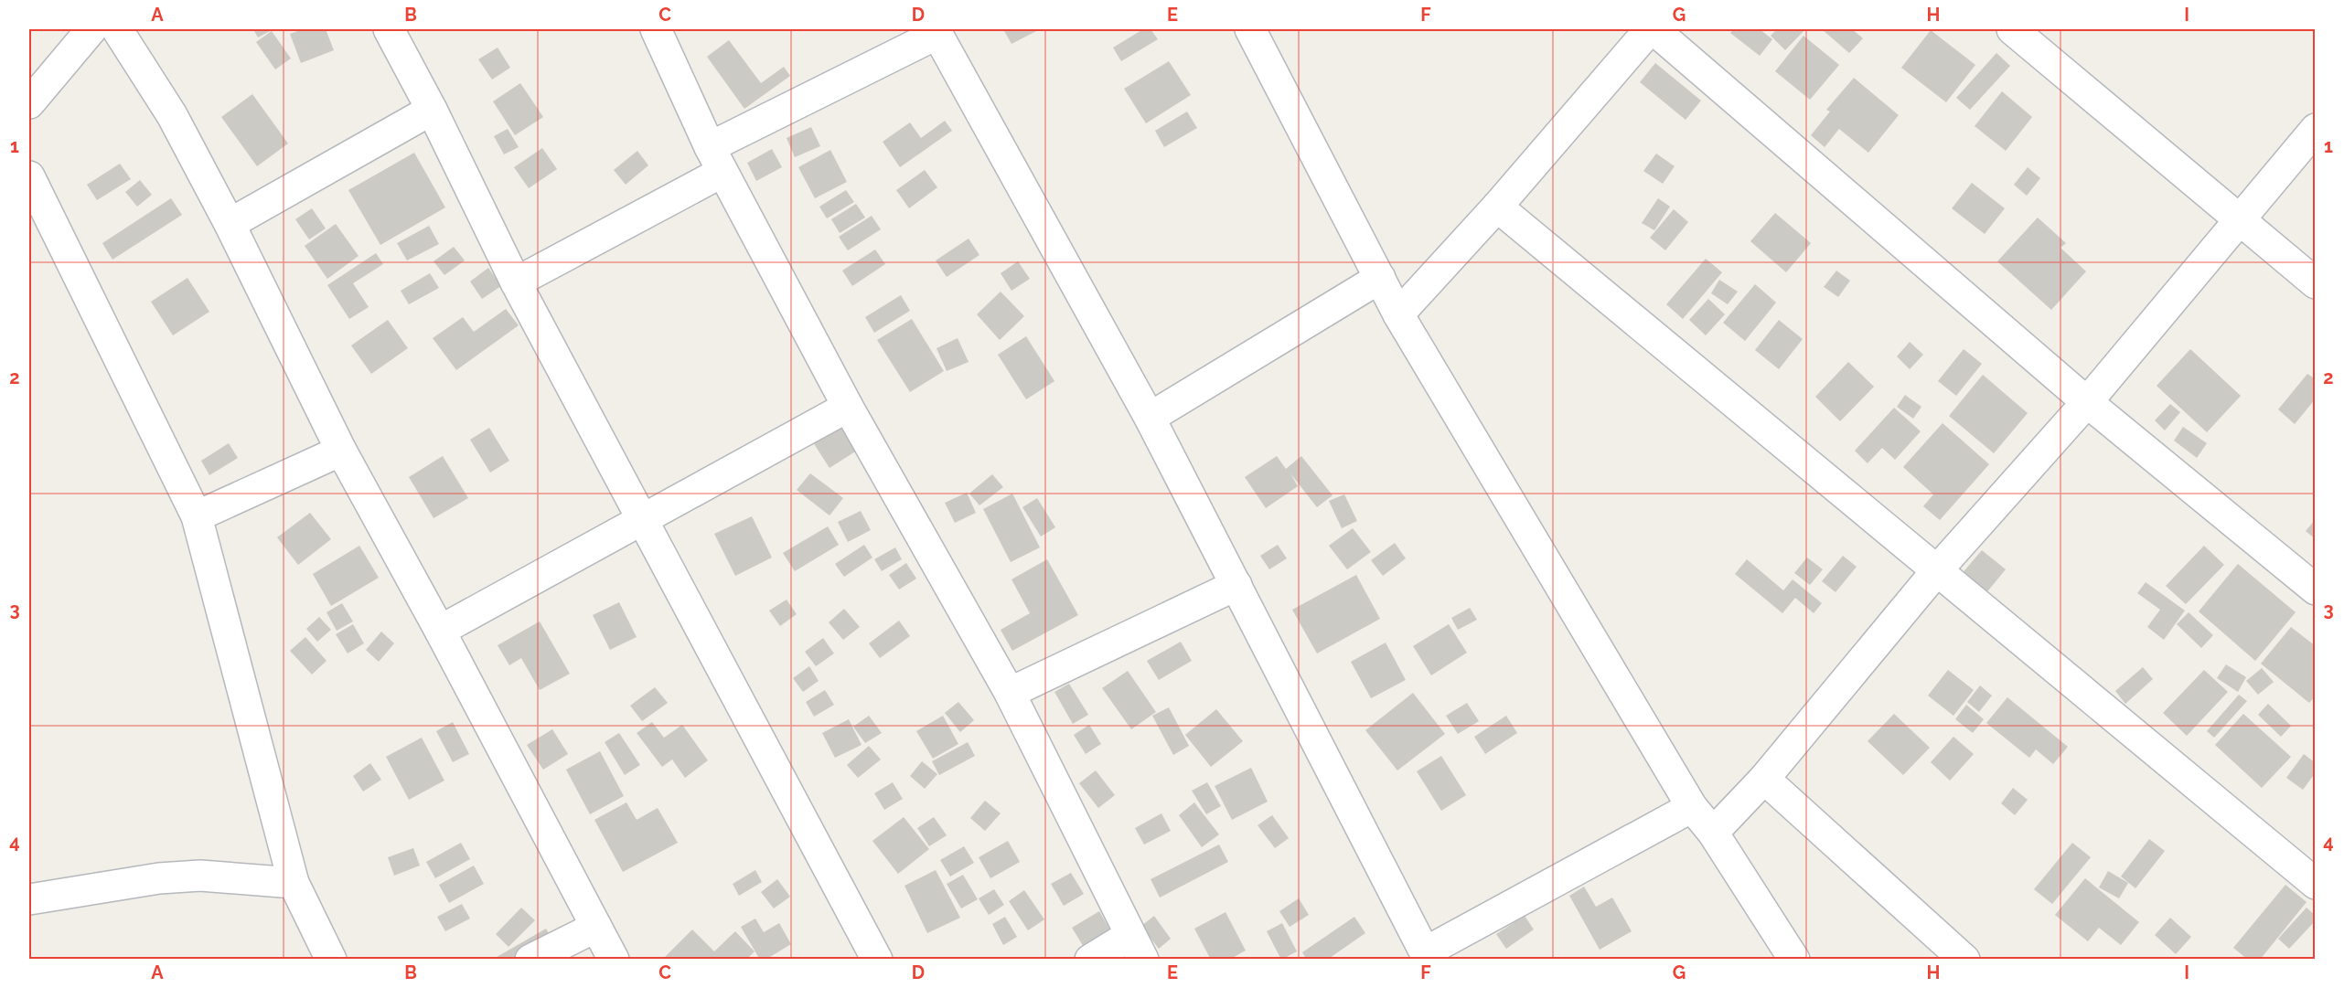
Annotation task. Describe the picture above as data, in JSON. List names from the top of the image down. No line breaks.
{"grid":{"columns":["A","B","C","D","E","F","G","H","I"],"rows":["1","2","3","4"]}}
